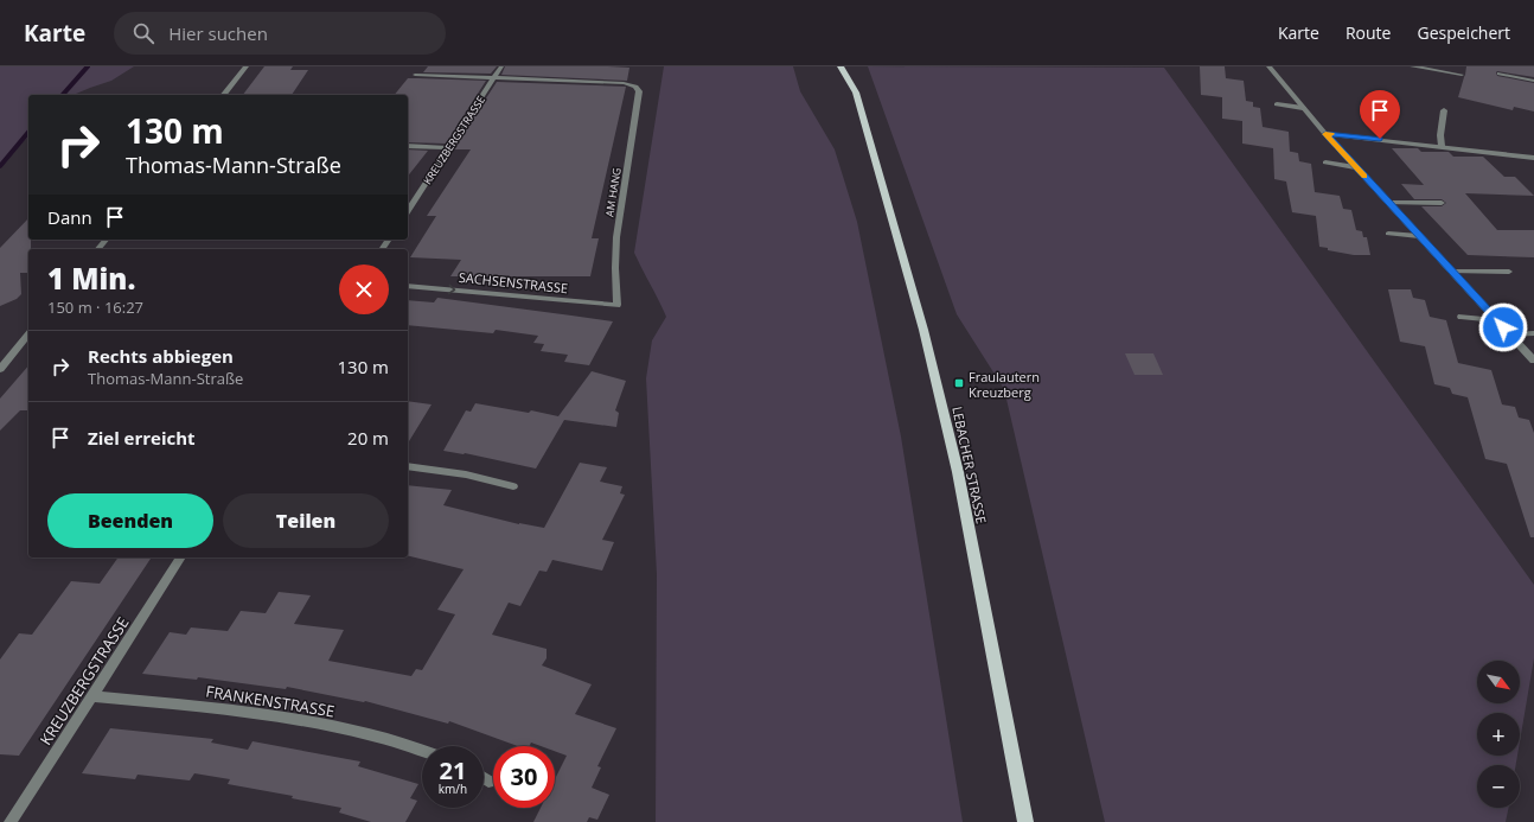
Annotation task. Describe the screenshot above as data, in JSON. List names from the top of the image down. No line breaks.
{"streets":{"main road":["LEBACHER STRASSE"],"street":["KREUZBERGSTRASSE","AM HANG","SACHSENSTRASSE","FRANKENSTRASSE"]},"crossings":[["KREUZBERGSTRASSE","AM HANG"],["KREUZBERGSTRASSE","FRANKENSTRASSE"],["AM HANG","SACHSENSTRASSE"]],"one_way":["SACHSENSTRASSE"],"places":{"transit":["Fraulautern Kreuzberg"]},"north":"bottom right","page":{"header":"Karte","search":"Hier suchen","nav":["Karte","Route","Gespeichert"],"turn":["130 m","Thomas-Mann-Straße"],"then":"Dann","heading":["1 Min.","150 m · 16:27"],"list":[{"name":"Rechts abbiegen","note":"Thomas-Mann-Straße","value":"130 m"},{"name":"Ziel erreicht","value":"20 m"}],"buttons":["Beenden","Teilen"],"map_buttons":["+","−"],"speed":"21 km/h","limit":"30"}}
